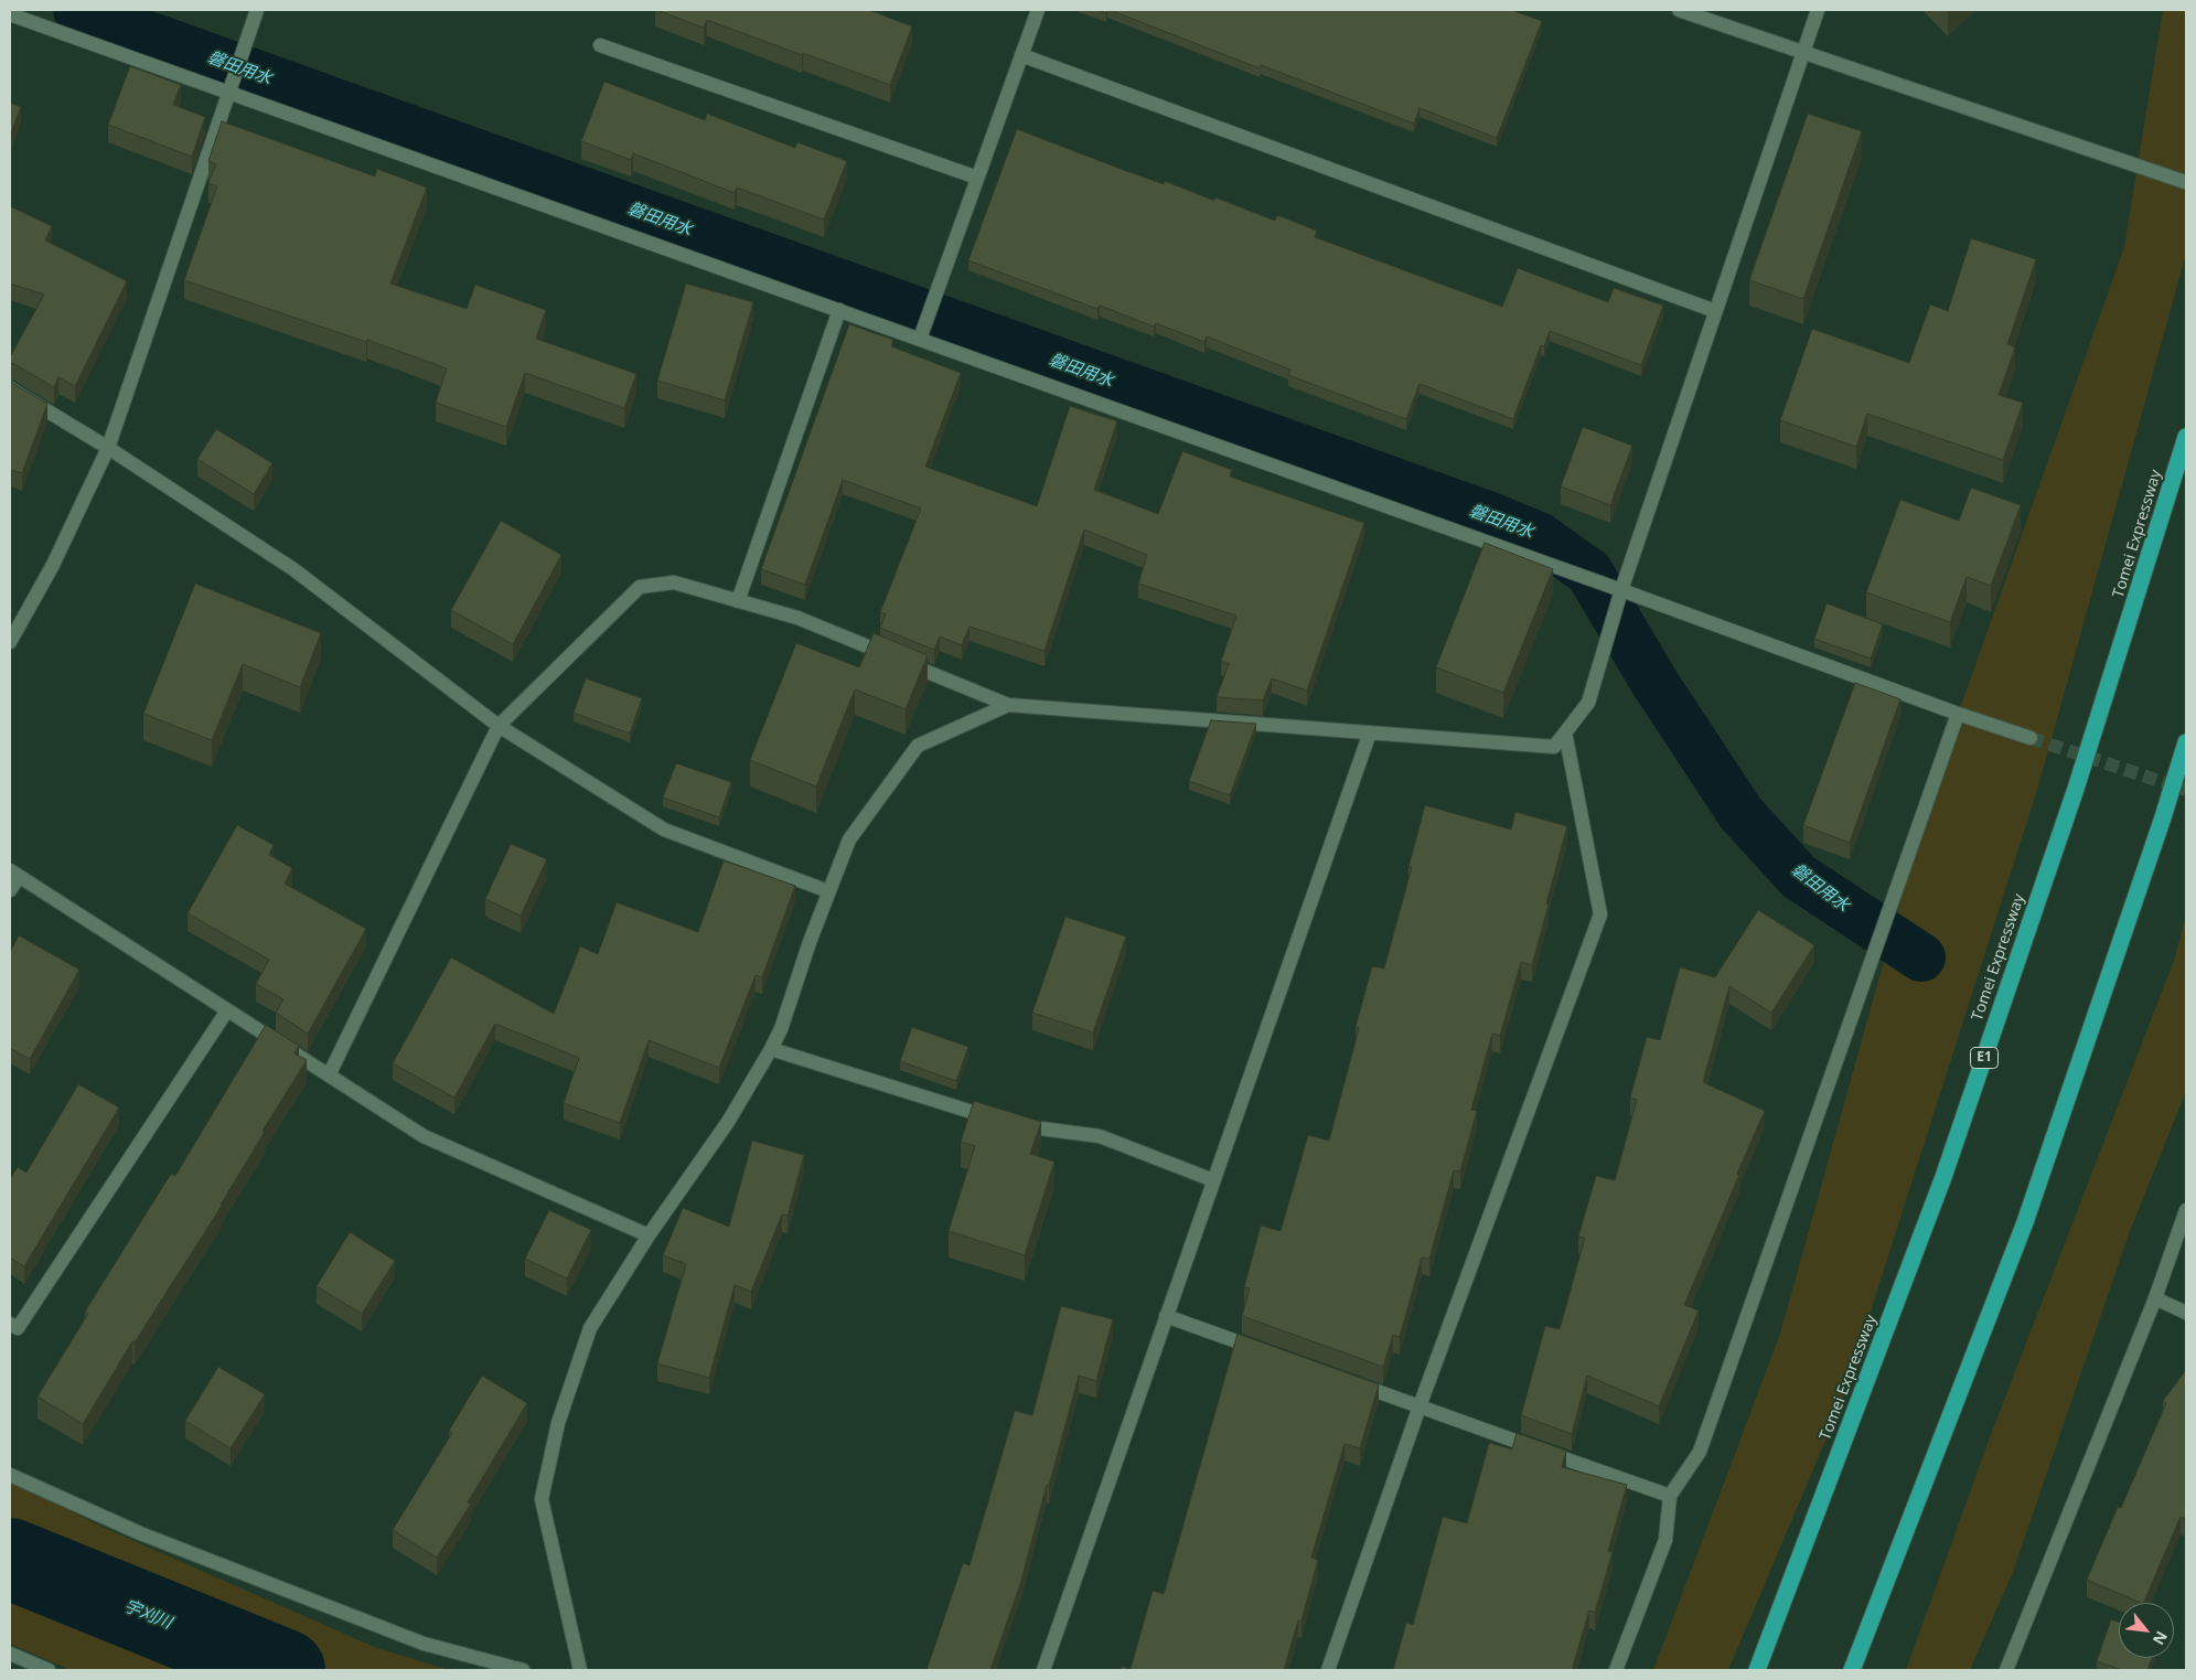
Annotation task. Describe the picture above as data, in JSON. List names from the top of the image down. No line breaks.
{"streets":{"highway":["Tomei Expressway","E1"]},"water":["磐田用水","宇刈川"],"north":"bottom right"}
